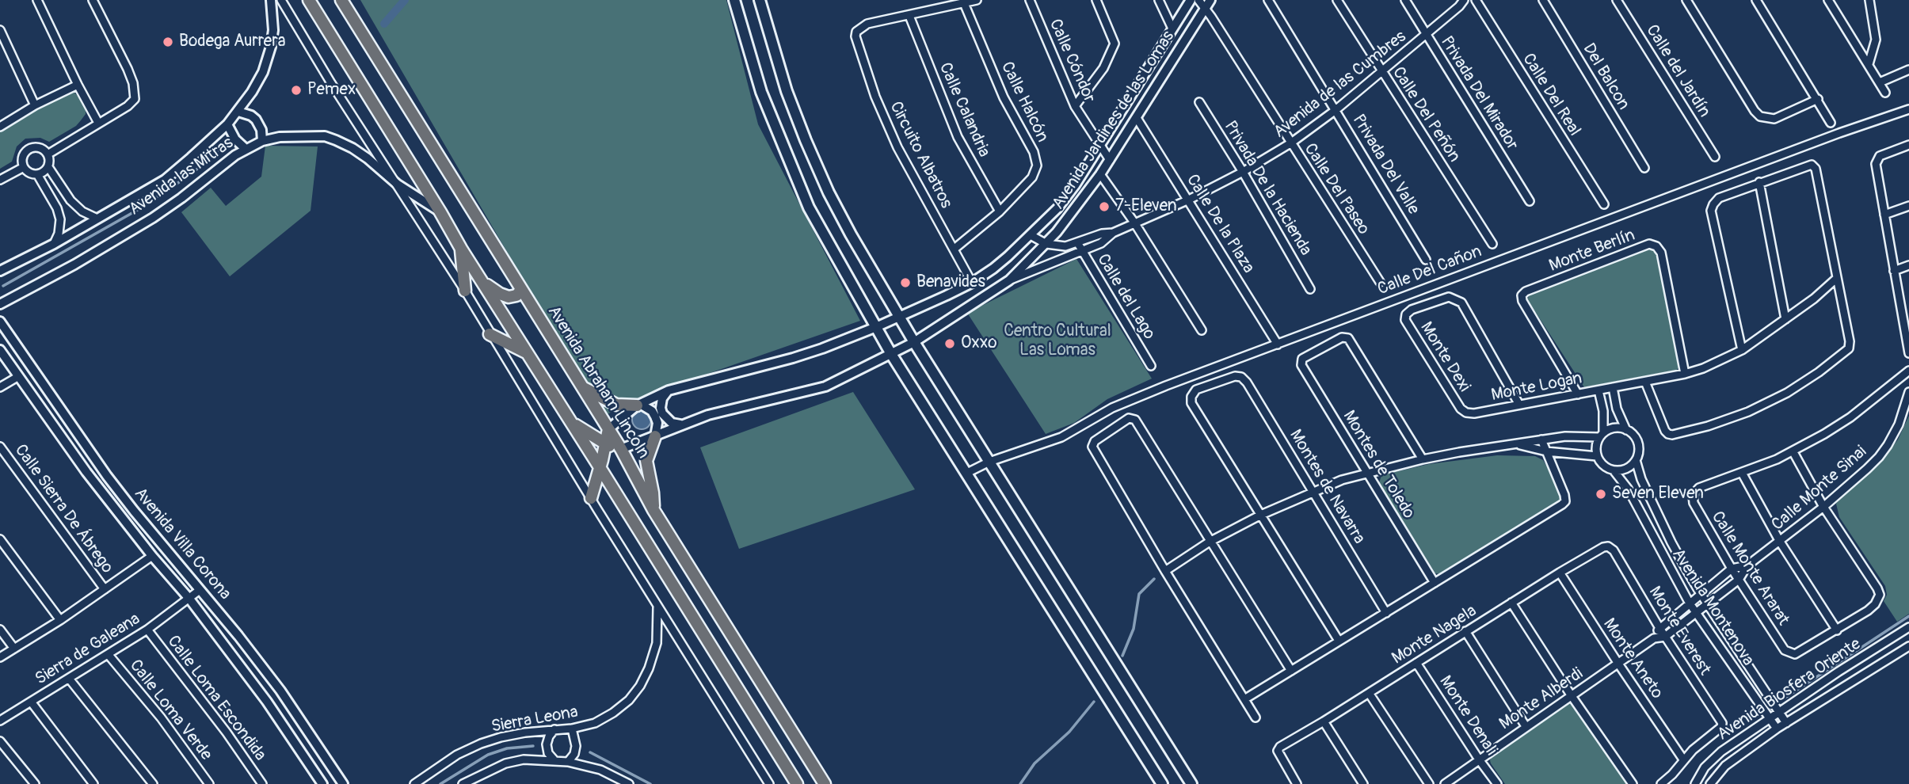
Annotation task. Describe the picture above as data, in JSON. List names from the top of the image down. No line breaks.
{"streets":{"main road":["Avenida Abraham Lincoln"],"street":["Calle Cóndor","Calle del Jardín","Del Balcon","Avenida de las Cumbres","Privada Del Mirador","Calle Del Real","Calle Halcón","Calle Calandria","Calle Del Peñón","Avenida Jardines de las Lomas","Circuito Albatros","Privada Del Valle","Avenida las Mitras","Privada De la Hacienda","Calle Del Paseo","Calle De la Plaza","Monte Berlín","Calle Del Cañon","Calle del Lago","Monte Dexi","Monte Logan","Montes de Toledo","Montes de Navarra","Calle Monte Sinai","Calle Sierra De Ábrego","Avenida Villa Corona","Calle Monte Ararat","Avenida Montenova","Monte Everest","Monte Nagela","Sierra de Galeana","Monte Aneto","Avenida Biosfera Oriente","Calle Loma Escondida","Monte Alberdi","Calle Loma Verde","Monte Denali","Sierra Leona"]},"crossings":[["Calle Cóndor","Avenida Jardines de las Lomas"],["Avenida de las Cumbres","Privada Del Mirador"],["Avenida de las Cumbres","Calle Del Real"],["Avenida de las Cumbres","Calle Del Peñón"],["Avenida de las Cumbres","Avenida Jardines de las Lomas"],["Avenida de las Cumbres","Privada Del Valle"],["Avenida de las Cumbres","Privada De la Hacienda"],["Avenida de las Cumbres","Calle Del Paseo"],["Avenida de las Cumbres","Calle De la Plaza"],["Avenida de las Cumbres","Calle del Lago"],["Calle Halcón","Calle Calandria"],["Calle Halcón","Circuito Albatros"],["Calle Calandria","Circuito Albatros"],["Avenida Jardines de las Lomas","Circuito Albatros"],["Avenida Jardines de las Lomas","Calle Del Paseo"],["Avenida Jardines de las Lomas","Calle De la Plaza"],["Avenida Jardines de las Lomas","Avenida Abraham Lincoln"],["Calle De la Plaza","Calle Del Cañon"],["Monte Berlín","Monte Logan"],["Monte Dexi","Monte Logan"],["Avenida Villa Corona","Sierra de Galeana"],["Avenida Montenova","Avenida Biosfera Oriente"],["Monte Everest","Monte Nagela"],["Monte Everest","Monte Aneto"],["Monte Nagela","Monte Aneto"],["Monte Nagela","Monte Denali"],["Sierra de Galeana","Calle Loma Escondida"],["Sierra de Galeana","Calle Loma Verde"],["Monte Aneto","Monte Alberdi"],["Monte Alberdi","Monte Denali"]],"parks":["Centro Cultural Las Lomas"],"places":["Bodega Aurrera","Pemex","7-Eleven","Benavides","Oxxo","Seven Eleven"]}
